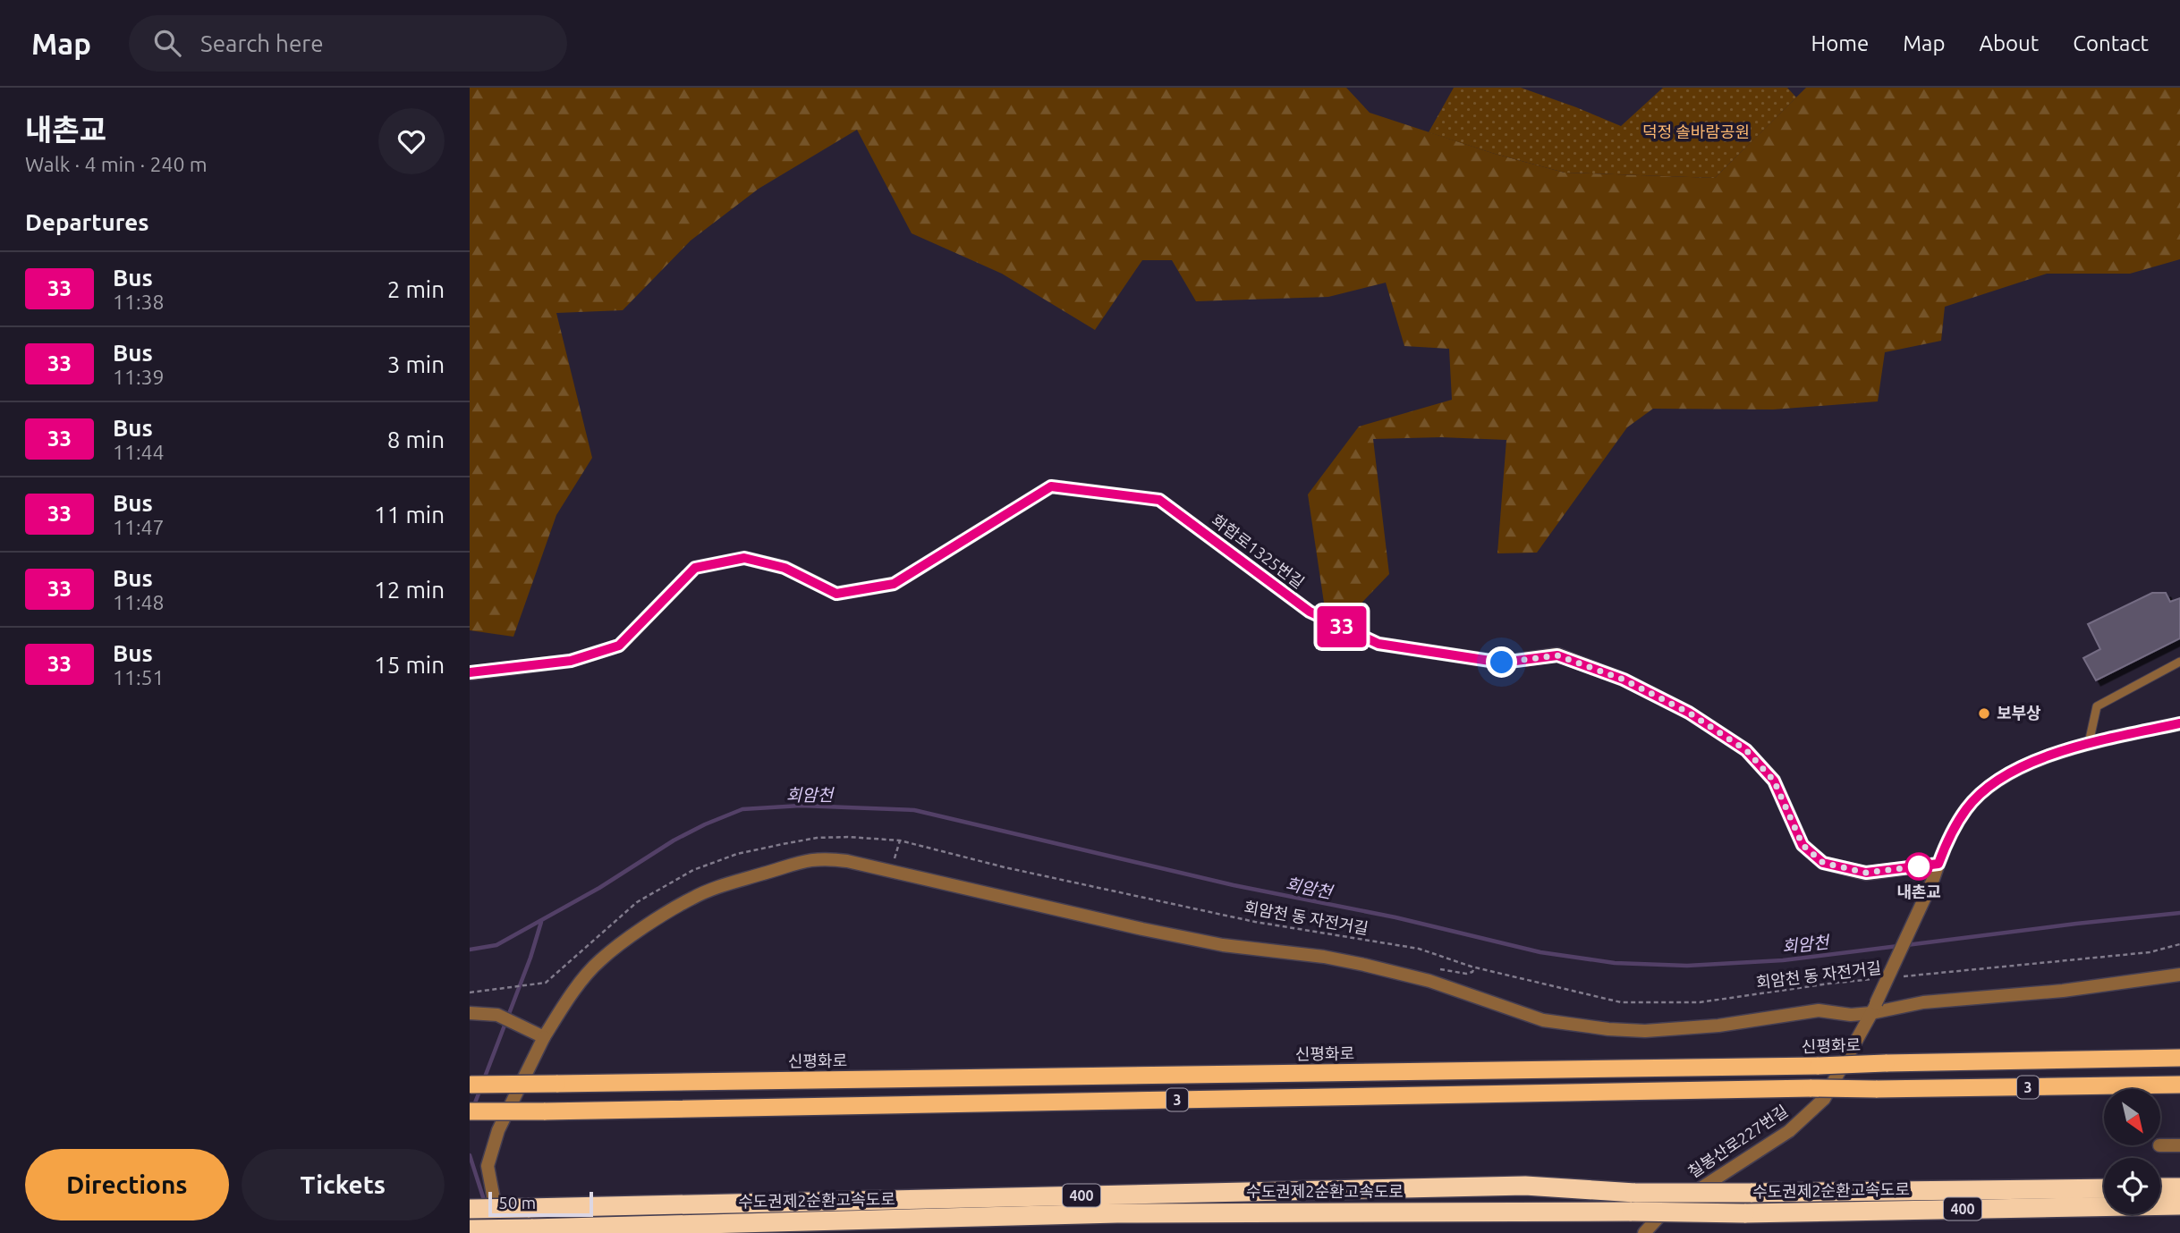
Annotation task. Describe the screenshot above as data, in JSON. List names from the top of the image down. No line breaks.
{"streets":{"highway":["신평화로","3","수도권제2순환고속도로","400"],"street":["화합로1325번길","칠봉산로227번길"],"path":["회암천 동 자전거길"]},"crossings":[["화합로1325번길","칠봉산로227번길"]],"water":["회암천"],"parks":["덕정 솔바람공원"],"places":["보부상","내촌교"],"lines":["bus line 33"],"scale_bar":"50 m","north":"bottom right","page":{"header":"Map","search":"Search here","nav":["Home","Map","About","Contact"],"heading":[["내촌교","Walk · 4 min · 240 m"],"Departures"],"on_map":"33","list":[{"mark":"33","name":"Bus","note":"11:38","value":"2 min"},{"mark":"33","name":"Bus","note":"11:39","value":"3 min"},{"mark":"33","name":"Bus","note":"11:44","value":"8 min"},{"mark":"33","name":"Bus","note":"11:47","value":"11 min"},{"mark":"33","name":"Bus","note":"11:48","value":"12 min"},{"mark":"33","name":"Bus","note":"11:51","value":"15 min"}],"buttons":["Directions","Tickets"],"scale":"50 m"}}
